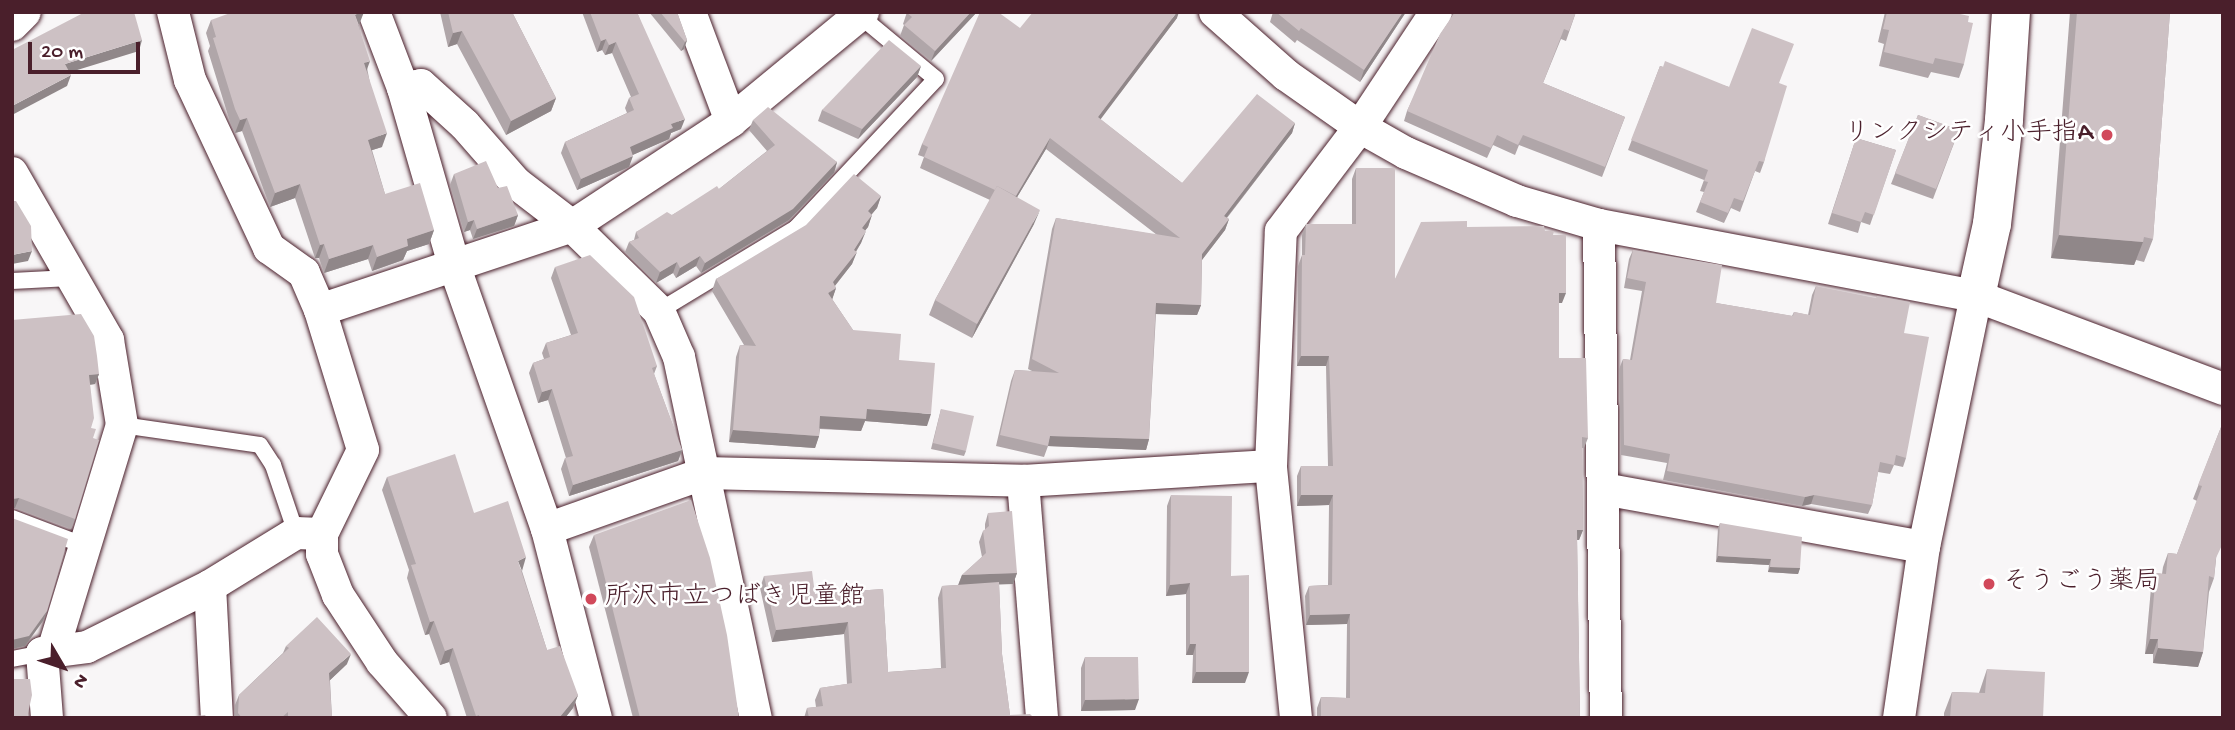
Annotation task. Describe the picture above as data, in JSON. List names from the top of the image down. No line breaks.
{"places":["リンクシティ小手指A","そうごう薬局","所沢市立つばき児童館"],"scale_bar":"20 m","north":"bottom right"}
